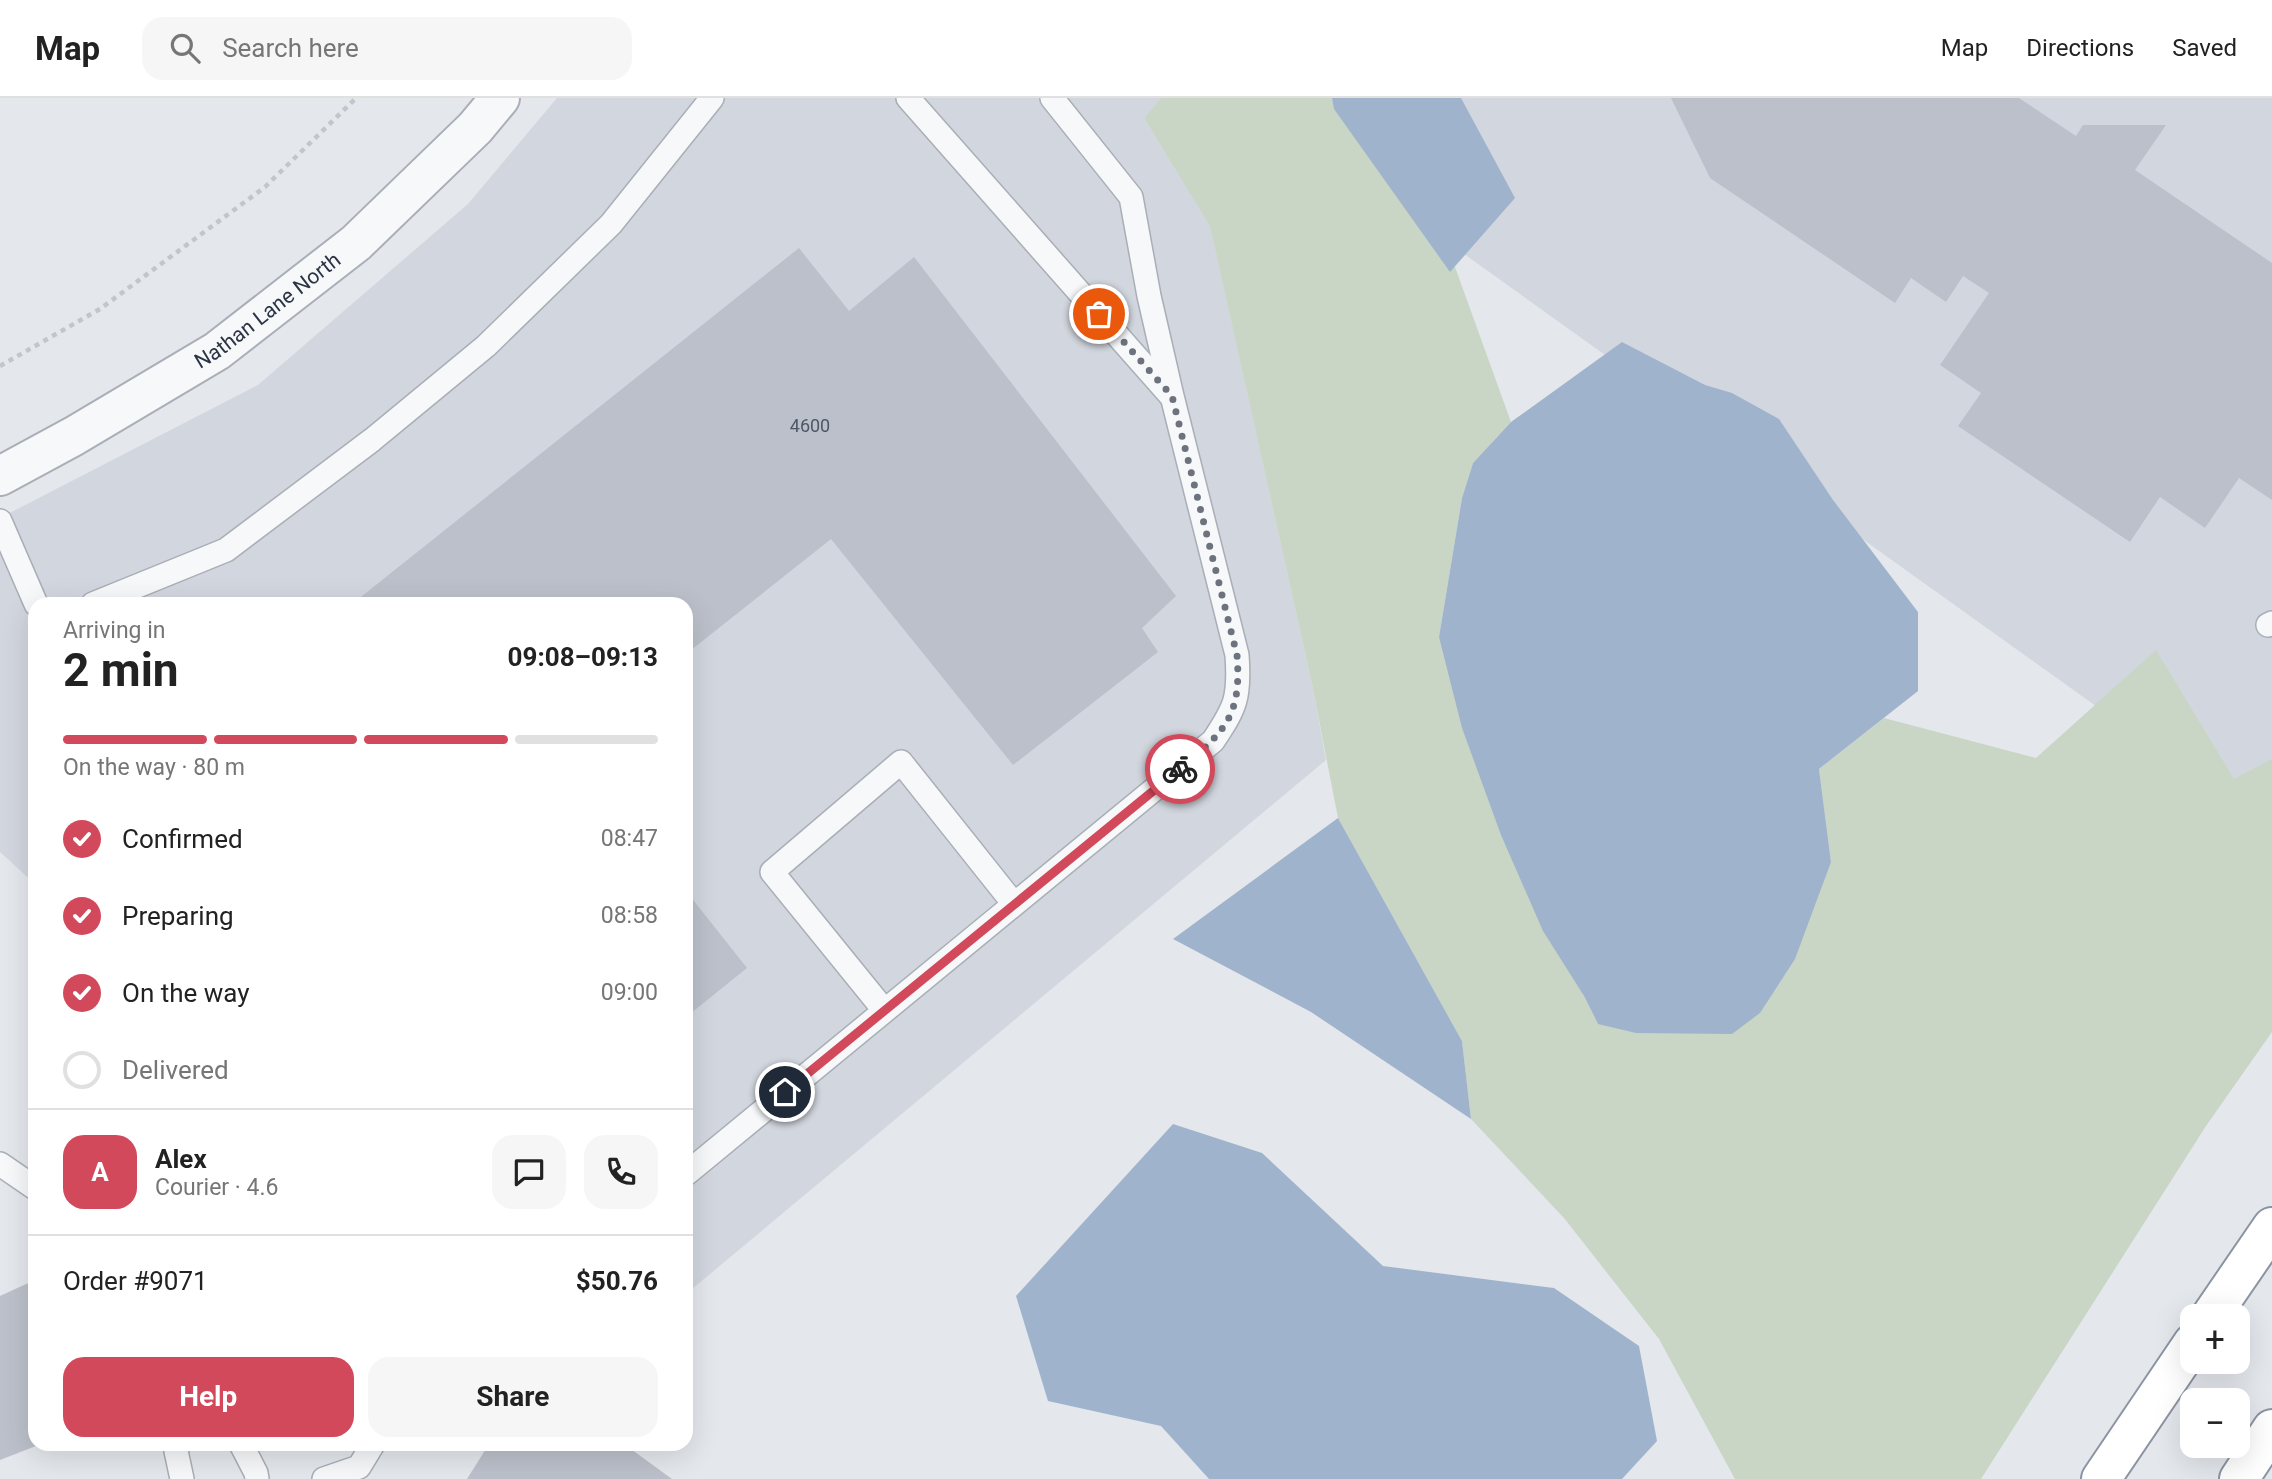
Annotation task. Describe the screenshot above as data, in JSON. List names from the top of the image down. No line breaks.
{"streets":{"street":["Nathan Lane North"]},"house_numbers":["4600"],"page":{"header":"Map","search":"Search here","nav":["Map","Directions","Saved"],"heading":["2 min","Arriving in","09:08–09:13"],"panel":["Alex","Courier · 4.6","Order #9071","$50.76"],"bar":"On the way · 80 m","list":[["Confirmed","08:47"],["Preparing","08:58"],["On the way","09:00"],"Delivered"],"round":"A","map_buttons":["+","−"],"buttons":["Help","Share"]}}
